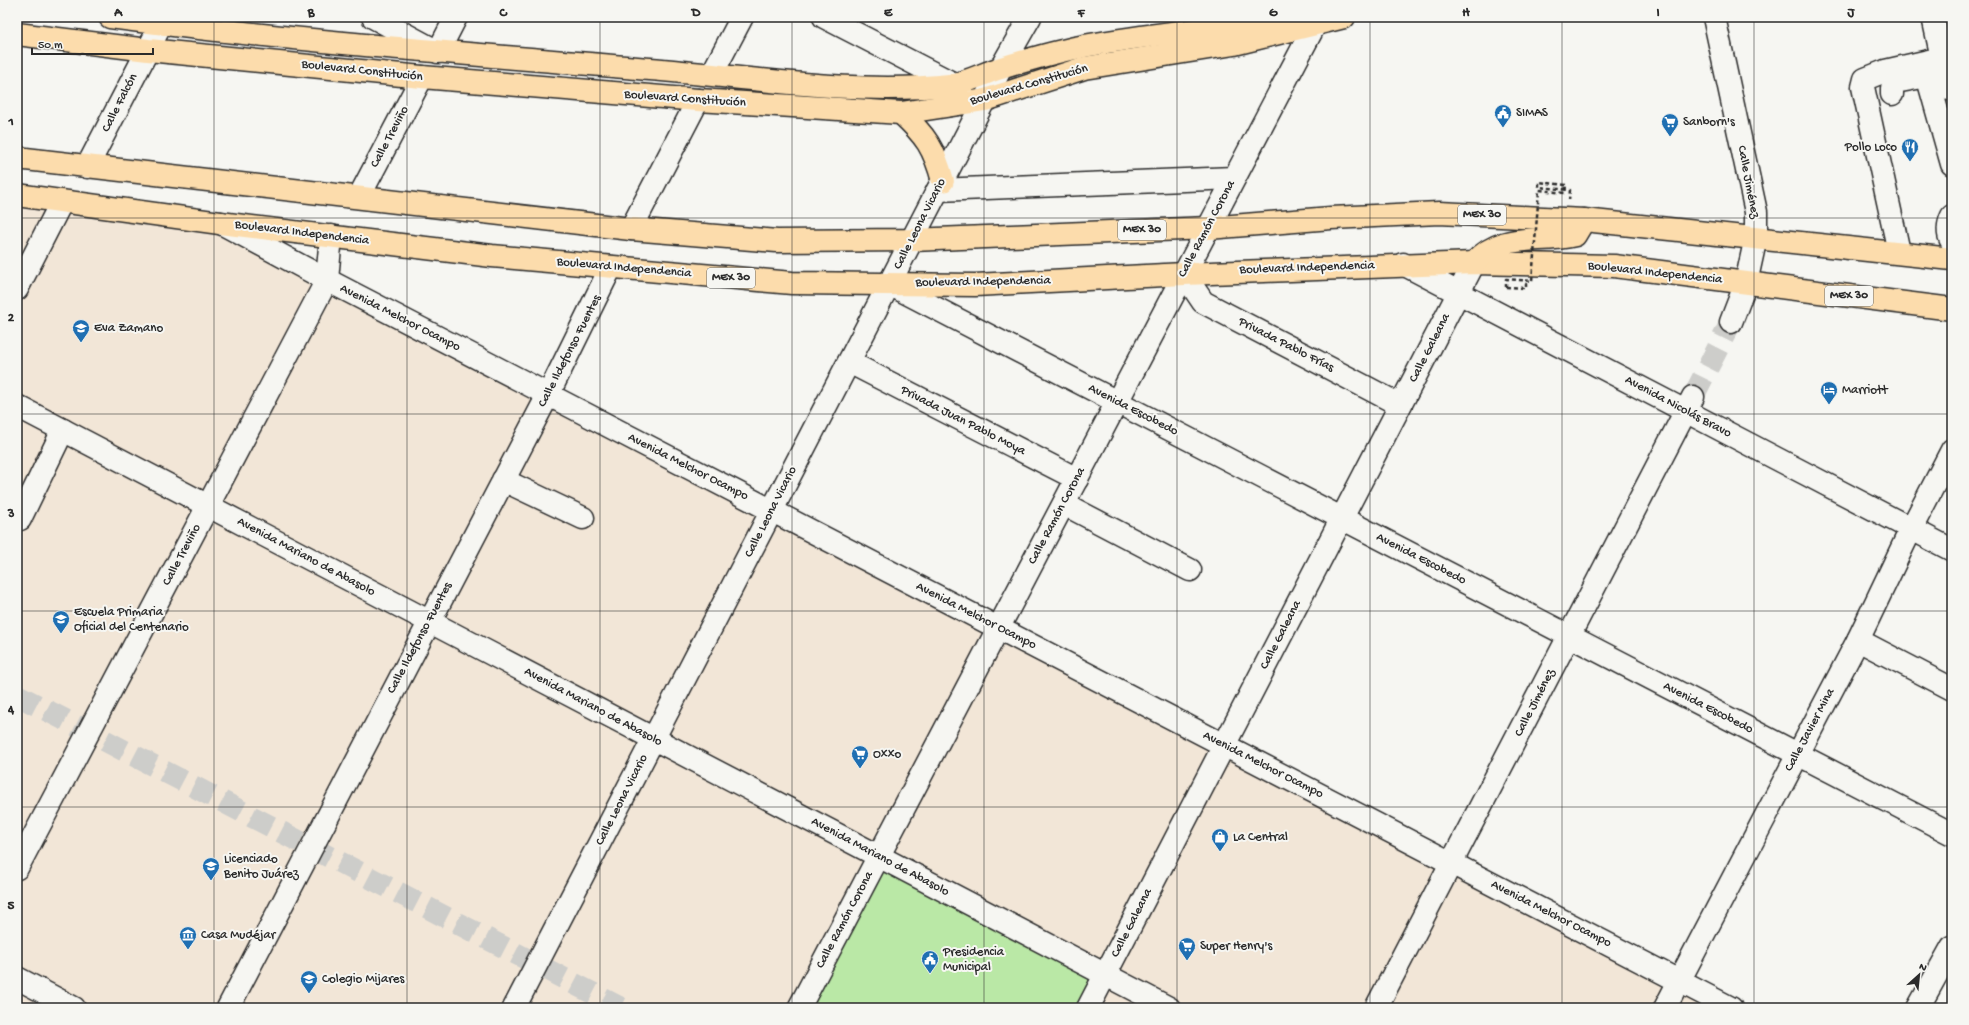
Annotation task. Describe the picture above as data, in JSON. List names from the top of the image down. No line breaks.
{"streets":{"main road":["Boulevard Constitución","MEX 30","Boulevard Independencia"],"street":["Calle Falcón","Calle Treviño","Calle Jiménez","Calle Leona Vicario","Calle Ramón Corona","Avenida Melchor Ocampo","Privada Pablo Frías","Calle Galeana","Calle Ildefonso Fuentes","Avenida Nicolás Bravo","Avenida Escobedo","Privada Juan Pablo Moya","Avenida Mariano de Abasolo","Calle Javier Mina"]},"crossings":[["Boulevard Constitución","Calle Falcón"],["Boulevard Constitución","Calle Treviño"],["Boulevard Constitución","Calle Leona Vicario"],["Boulevard Constitución","Calle Ramón Corona"],["Calle Falcón","MEX 30"],["Calle Treviño","MEX 30"],["Calle Treviño","Boulevard Independencia"],["Calle Treviño","Avenida Melchor Ocampo"],["Calle Treviño","Avenida Mariano de Abasolo"],["Calle Jiménez","MEX 30"],["Calle Jiménez","Boulevard Independencia"],["Calle Jiménez","Avenida Melchor Ocampo"],["Calle Jiménez","Avenida Nicolás Bravo"],["Calle Jiménez","Avenida Escobedo"],["MEX 30","Calle Leona Vicario"],["MEX 30","Calle Ramón Corona"],["Calle Leona Vicario","Boulevard Independencia"],["Calle Leona Vicario","Avenida Melchor Ocampo"],["Calle Leona Vicario","Avenida Escobedo"],["Calle Leona Vicario","Privada Juan Pablo Moya"],["Calle Leona Vicario","Avenida Mariano de Abasolo"],["Calle Ramón Corona","Boulevard Independencia"],["Calle Ramón Corona","Avenida Melchor Ocampo"],["Calle Ramón Corona","Privada Pablo Frías"],["Calle Ramón Corona","Avenida Escobedo"],["Calle Ramón Corona","Privada Juan Pablo Moya"],["Calle Ramón Corona","Avenida Mariano de Abasolo"],["Boulevard Independencia","Avenida Melchor Ocampo"],["Boulevard Independencia","Privada Pablo Frías"],["Boulevard Independencia","Calle Galeana"],["Boulevard Independencia","Calle Ildefonso Fuentes"],["Boulevard Independencia","Avenida Nicolás Bravo"],["Boulevard Independencia","Avenida Escobedo"],["Avenida Melchor Ocampo","Calle Galeana"],["Avenida Melchor Ocampo","Calle Ildefonso Fuentes"],["Avenida Melchor Ocampo","Calle Javier Mina"],["Privada Pablo Frías","Calle Galeana"],["Calle Galeana","Avenida Nicolás Bravo"],["Calle Galeana","Avenida Escobedo"],["Calle Galeana","Avenida Mariano de Abasolo"],["Calle Ildefonso Fuentes","Avenida Mariano de Abasolo"],["Avenida Nicolás Bravo","Calle Javier Mina"],["Avenida Escobedo","Calle Javier Mina"]],"places":{"public building":["SIMAS","Presidencia Municipal"],"supermarket":["Sanborn's","Oxxo","Super Henry's"],"restaurant":["Pollo Loco"],"school or university":["Eva Zamano","Escuela Primaria Oficial del Centenario","Licenciado Benito Juárez","Colegio Mijares"],"hotel":["Marriott"],"shop":["La Central"],"museum":["Casa Mudéjar"]},"scale_bar":"50 m","north":"top right","grid":{"columns":["A","B","C","D","E","F","G","H","I","J"],"rows":["1","2","3","4","5"]}}
